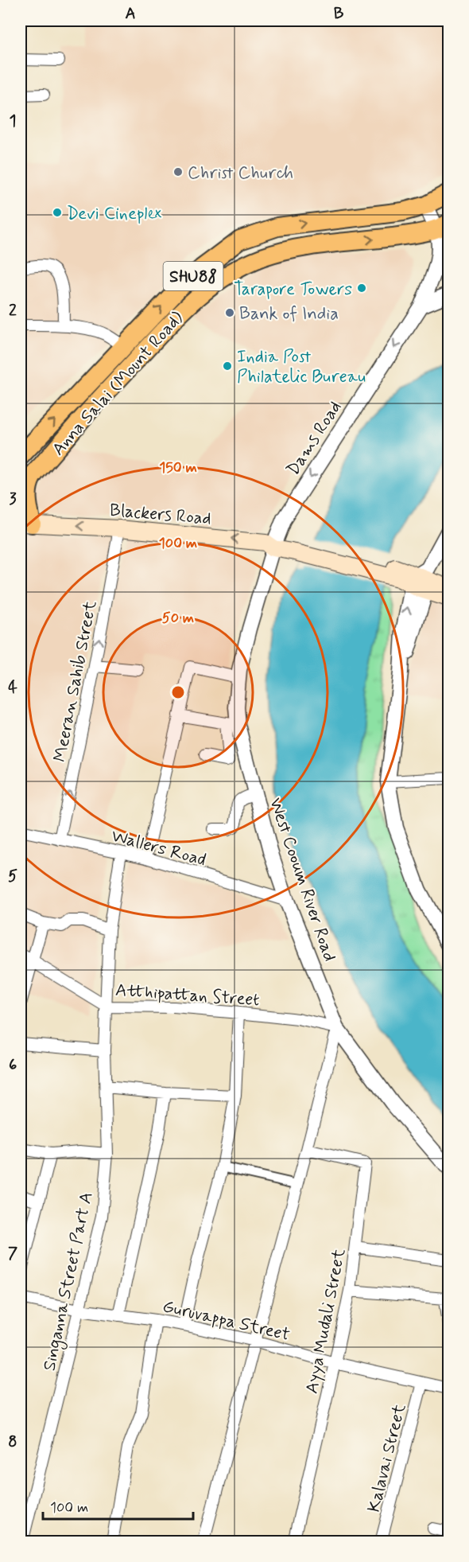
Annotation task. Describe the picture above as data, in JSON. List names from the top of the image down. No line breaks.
{"streets":{"main road":["SHU88","Anna Salai (Mount Road)","Blackers Road"],"street":["Dams Road","Meeran Sahib Street","Wallers Road","West Cooum River Road","Atthipattan Street","Singanna Street Part A","Guruvappa Street","Ayya Mudali Street","Kalavai Street"]},"crossings":[["Anna Salai (Mount Road)","Dams Road"],["Dams Road","Blackers Road"],["Dams Road","West Cooum River Road"],["Blackers Road","Meeran Sahib Street"],["Blackers Road","West Cooum River Road"],["Meeran Sahib Street","Wallers Road"],["Wallers Road","West Cooum River Road"],["Wallers Road","Singanna Street Part A"],["West Cooum River Road","Atthipattan Street"],["Atthipattan Street","Singanna Street Part A"],["Singanna Street Part A","Guruvappa Street"],["Guruvappa Street","Ayya Mudali Street"],["Guruvappa Street","Kalavai Street"]],"one_way":["Dams Road","Blackers Road"],"places":["Christ Church","Devi Cineplex","Tarapore Towers","Bank of India","India Post Philatelic Bureau"],"scale_bar":"100 m","grid":{"columns":["A","B"],"rows":["1","2","3","4","5","6","7","8"]},"rings":["150 m","100 m","50 m"]}
